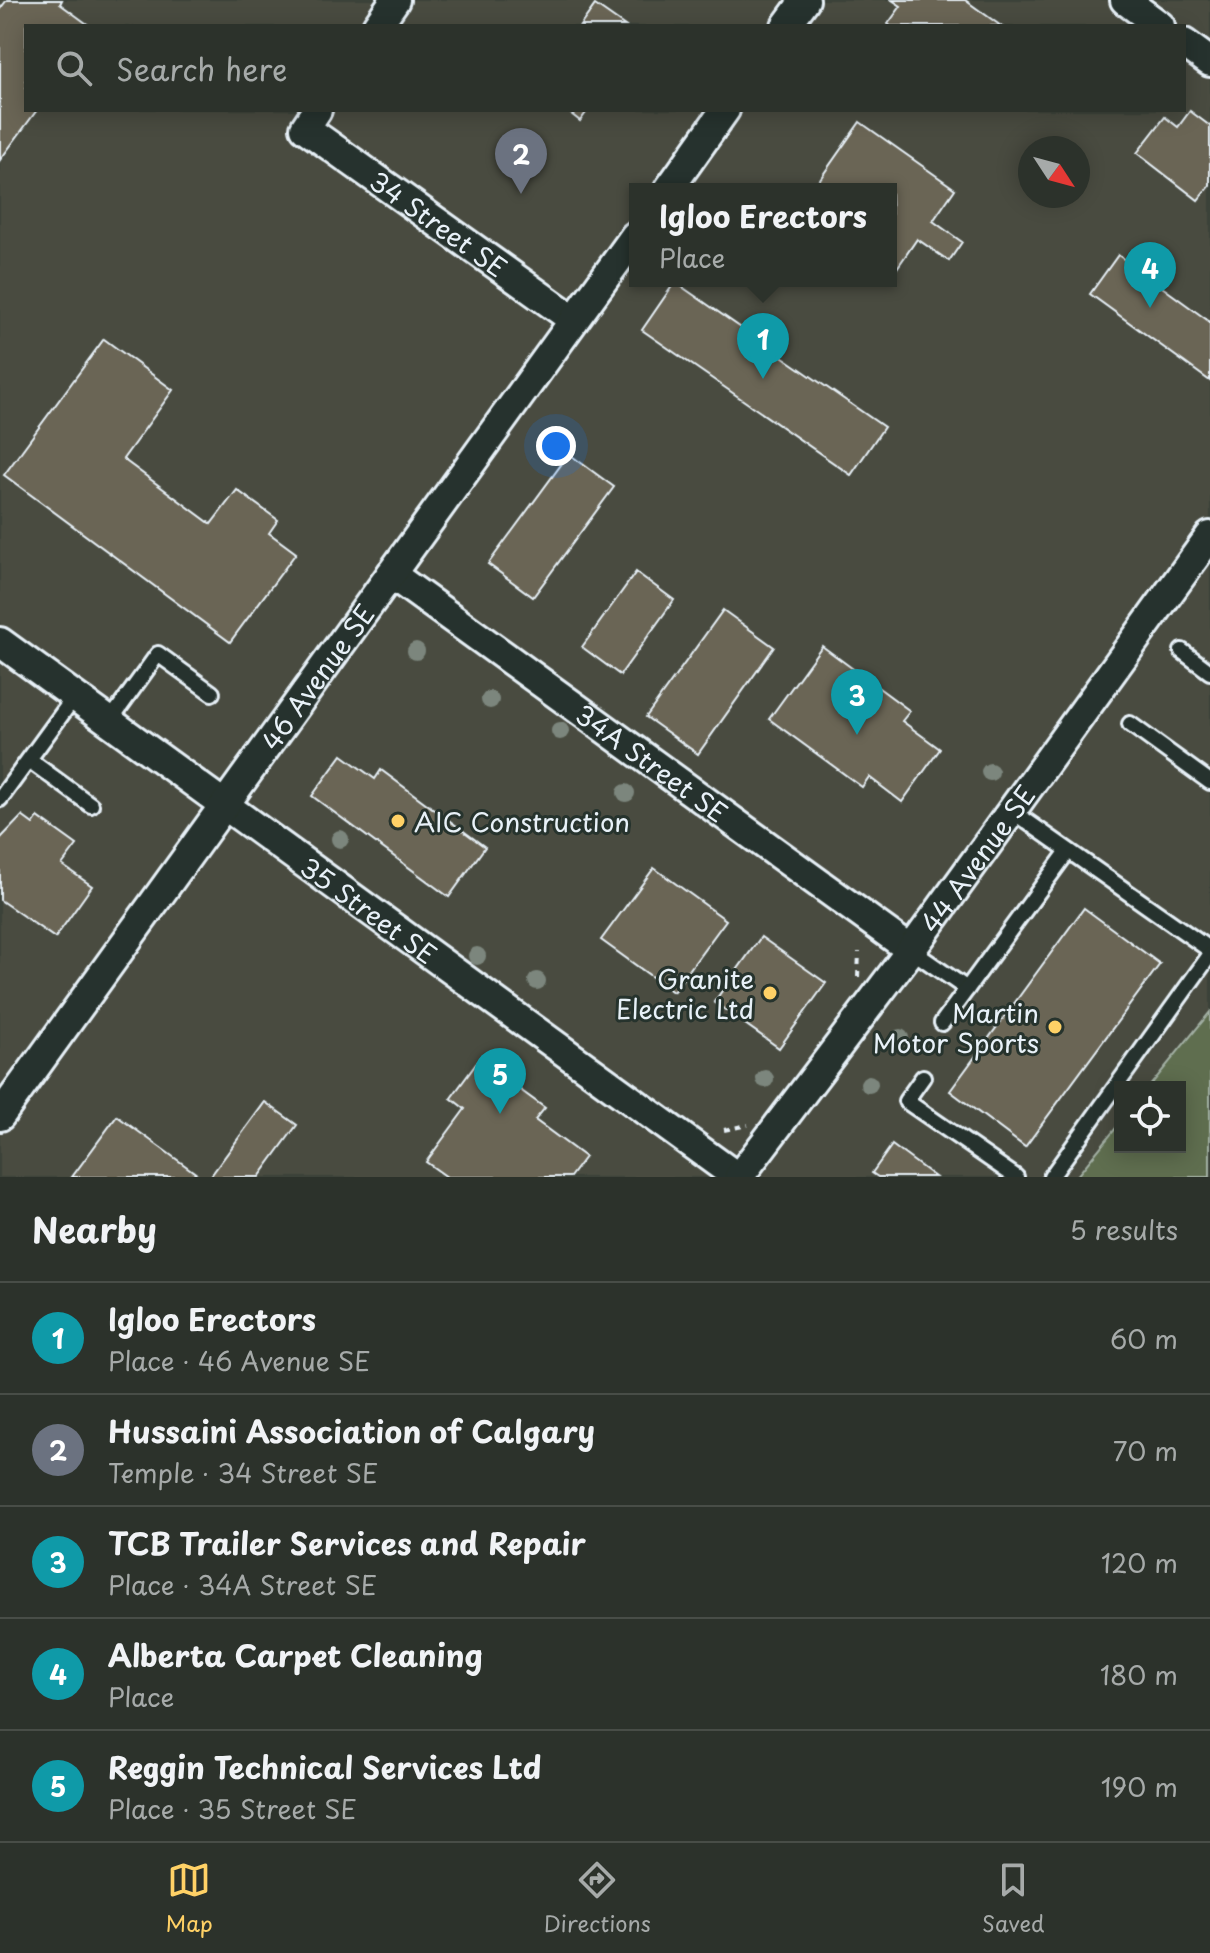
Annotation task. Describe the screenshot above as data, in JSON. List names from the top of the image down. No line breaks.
{"streets":{"street":["34 Street SE","46 Avenue SE","34A Street SE","44 Avenue SE","35 Street SE"]},"crossings":[["34 Street SE","46 Avenue SE"],["46 Avenue SE","34A Street SE"],["46 Avenue SE","35 Street SE"],["34A Street SE","44 Avenue SE"],["44 Avenue SE","35 Street SE"]],"places":["AIC Construction","Granite Electric Ltd","Martin Motor Sports"],"north":"bottom right","page":{"search":"Search here","pins":["2","4","1","3","5"],"popup":["Igloo Erectors","Place"],"heading":["Nearby","5 results"],"list":[{"mark":"1","name":"Igloo Erectors","note":"Place · 46 Avenue SE","value":"60 m"},{"mark":"2","name":"Hussaini Association of Calgary","note":"Temple · 34 Street SE","value":"70 m"},{"mark":"3","name":"TCB Trailer Services and Repair","note":"Place · 34A Street SE","value":"120 m"},{"mark":"4","name":"Alberta Carpet Cleaning","note":"Place","value":"180 m"},{"mark":"5","name":"Reggin Technical Services Ltd","note":"Place · 35 Street SE","value":"190 m"}],"nav":["Map","Directions","Saved"]}}
